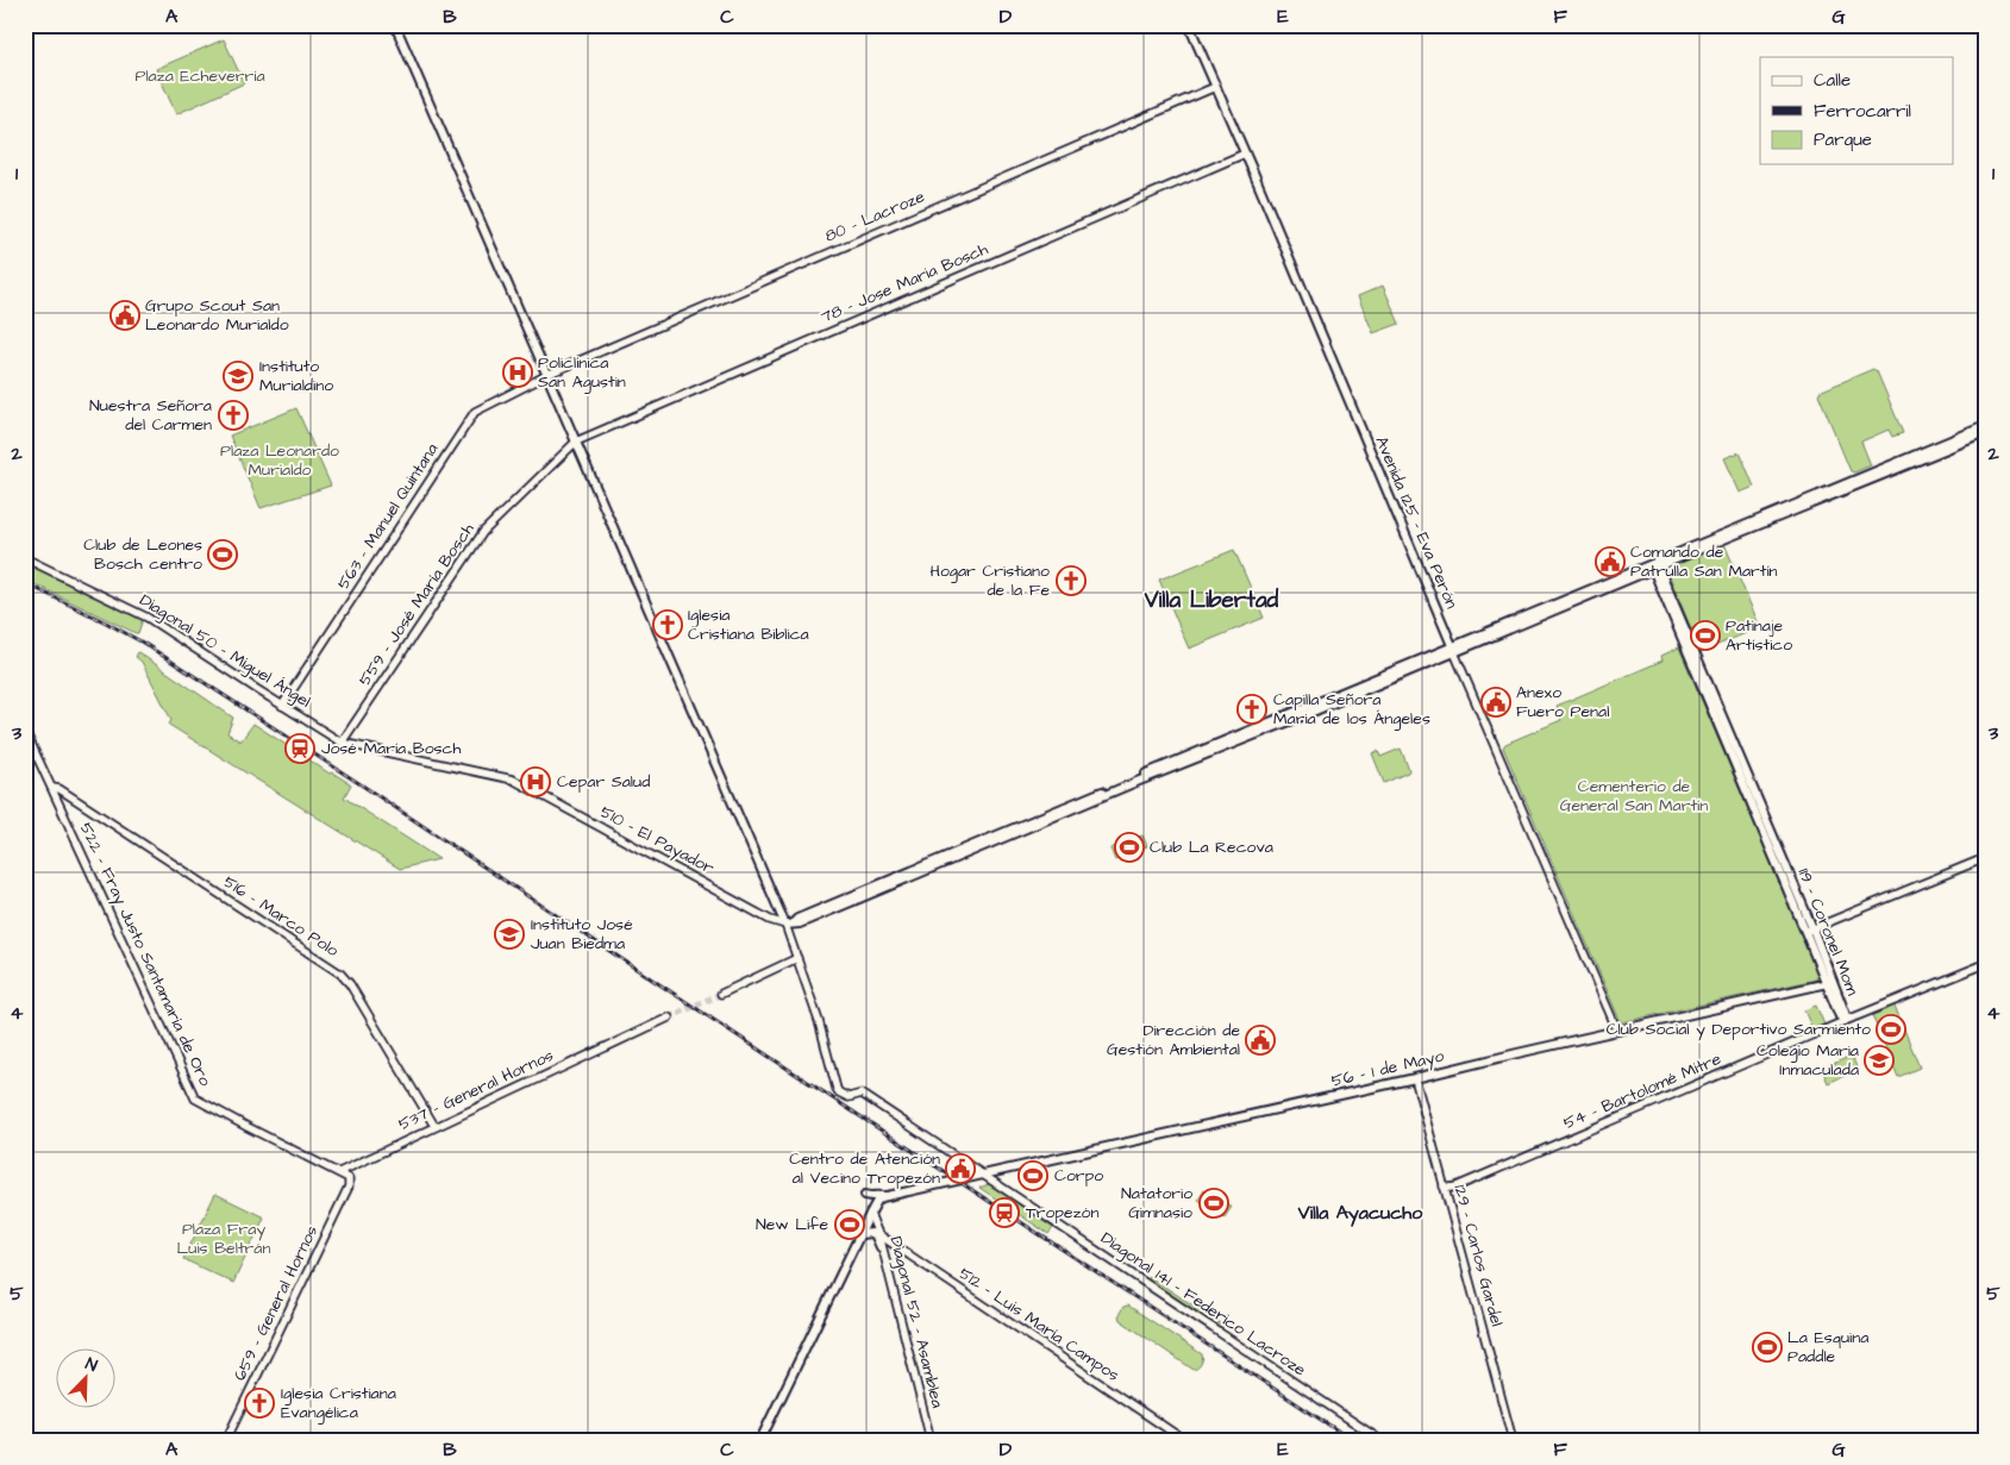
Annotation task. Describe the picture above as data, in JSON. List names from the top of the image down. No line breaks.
{"streets":{"main road":["Avenida 125 - Eva Perón","119 - Coronel Mom","56 - 1 de Mayo"],"street":["80 - Lacroze","78 - Jose Maria Bosch","563 - Manuel Quintana","559 - José María Bosch","Diagonal 50 - Miguel Ángel","510 - El Payador","516 - Marco Polo","522 - Fray Justo Santamaría de Oro","537 - General Hornos","54 - Bartolomé Mitre","129 - Carlos Gardel","659 - General Hornos","Diagonal 141 - Federico Lacroze","Diagonal 52 - Asamblea","512 - Luis María Campos"]},"crossings":[["80 - Lacroze","563 - Manuel Quintana"],["80 - Lacroze","Avenida 125 - Eva Perón"],["78 - Jose Maria Bosch","Avenida 125 - Eva Perón"],["78 - Jose Maria Bosch","559 - José María Bosch"],["563 - Manuel Quintana","Diagonal 50 - Miguel Ángel"],["Avenida 125 - Eva Perón","56 - 1 de Mayo"],["559 - José María Bosch","Diagonal 50 - Miguel Ángel"],["559 - José María Bosch","510 - El Payador"],["Diagonal 50 - Miguel Ángel","510 - El Payador"],["516 - Marco Polo","522 - Fray Justo Santamaría de Oro"],["516 - Marco Polo","537 - General Hornos"],["119 - Coronel Mom","56 - 1 de Mayo"],["119 - Coronel Mom","54 - Bartolomé Mitre"],["522 - Fray Justo Santamaría de Oro","537 - General Hornos"],["522 - Fray Justo Santamaría de Oro","659 - General Hornos"],["56 - 1 de Mayo","129 - Carlos Gardel"],["56 - 1 de Mayo","Diagonal 141 - Federico Lacroze"],["54 - Bartolomé Mitre","129 - Carlos Gardel"],["Diagonal 52 - Asamblea","512 - Luis María Campos"]],"districts":["Villa Libertad","Villa Ayacucho"],"parks":["Plaza Echeverría","Plaza Leonardo Murialdo","Cementerio de General San Martín","Plaza Fray Luis Beltrán"],"places":{"public building":["Grupo Scout San Leonardo Murialdo","Comando de Patrulla San Martín","Anexo Fuero Penal","Dirección de Gestión Ambiental","Centro de Atención al Vecino Tropezón"],"hospital":["Policlinica San Agustin","Cepar Salud"],"school or university":["Instituto Murialdino","Instituto José Juan Biedma","Colegio Maria Inmaculada"],"church":["Nuestra Señora del Carmen","Hogar Cristiano de la Fe","Iglesia Cristiana Biblica","Capilla Señora Maria de los Ángeles","Iglesia Cristiana Evangélica"],"sports":["Club de Leones Bosch centro","Patinaje Artístico","Club La Recova","Club Social y Deportivo Sarmiento","Corpo","Natatorio Gimnasio","New Life","La Esquina Paddle"],"station":["José María Bosch","Tropezón"]},"legend":["Calle","Ferrocarril","Parque"],"north":"top right","grid":{"columns":["A","B","C","D","E","F","G"],"rows":["1","2","3","4","5"]}}
